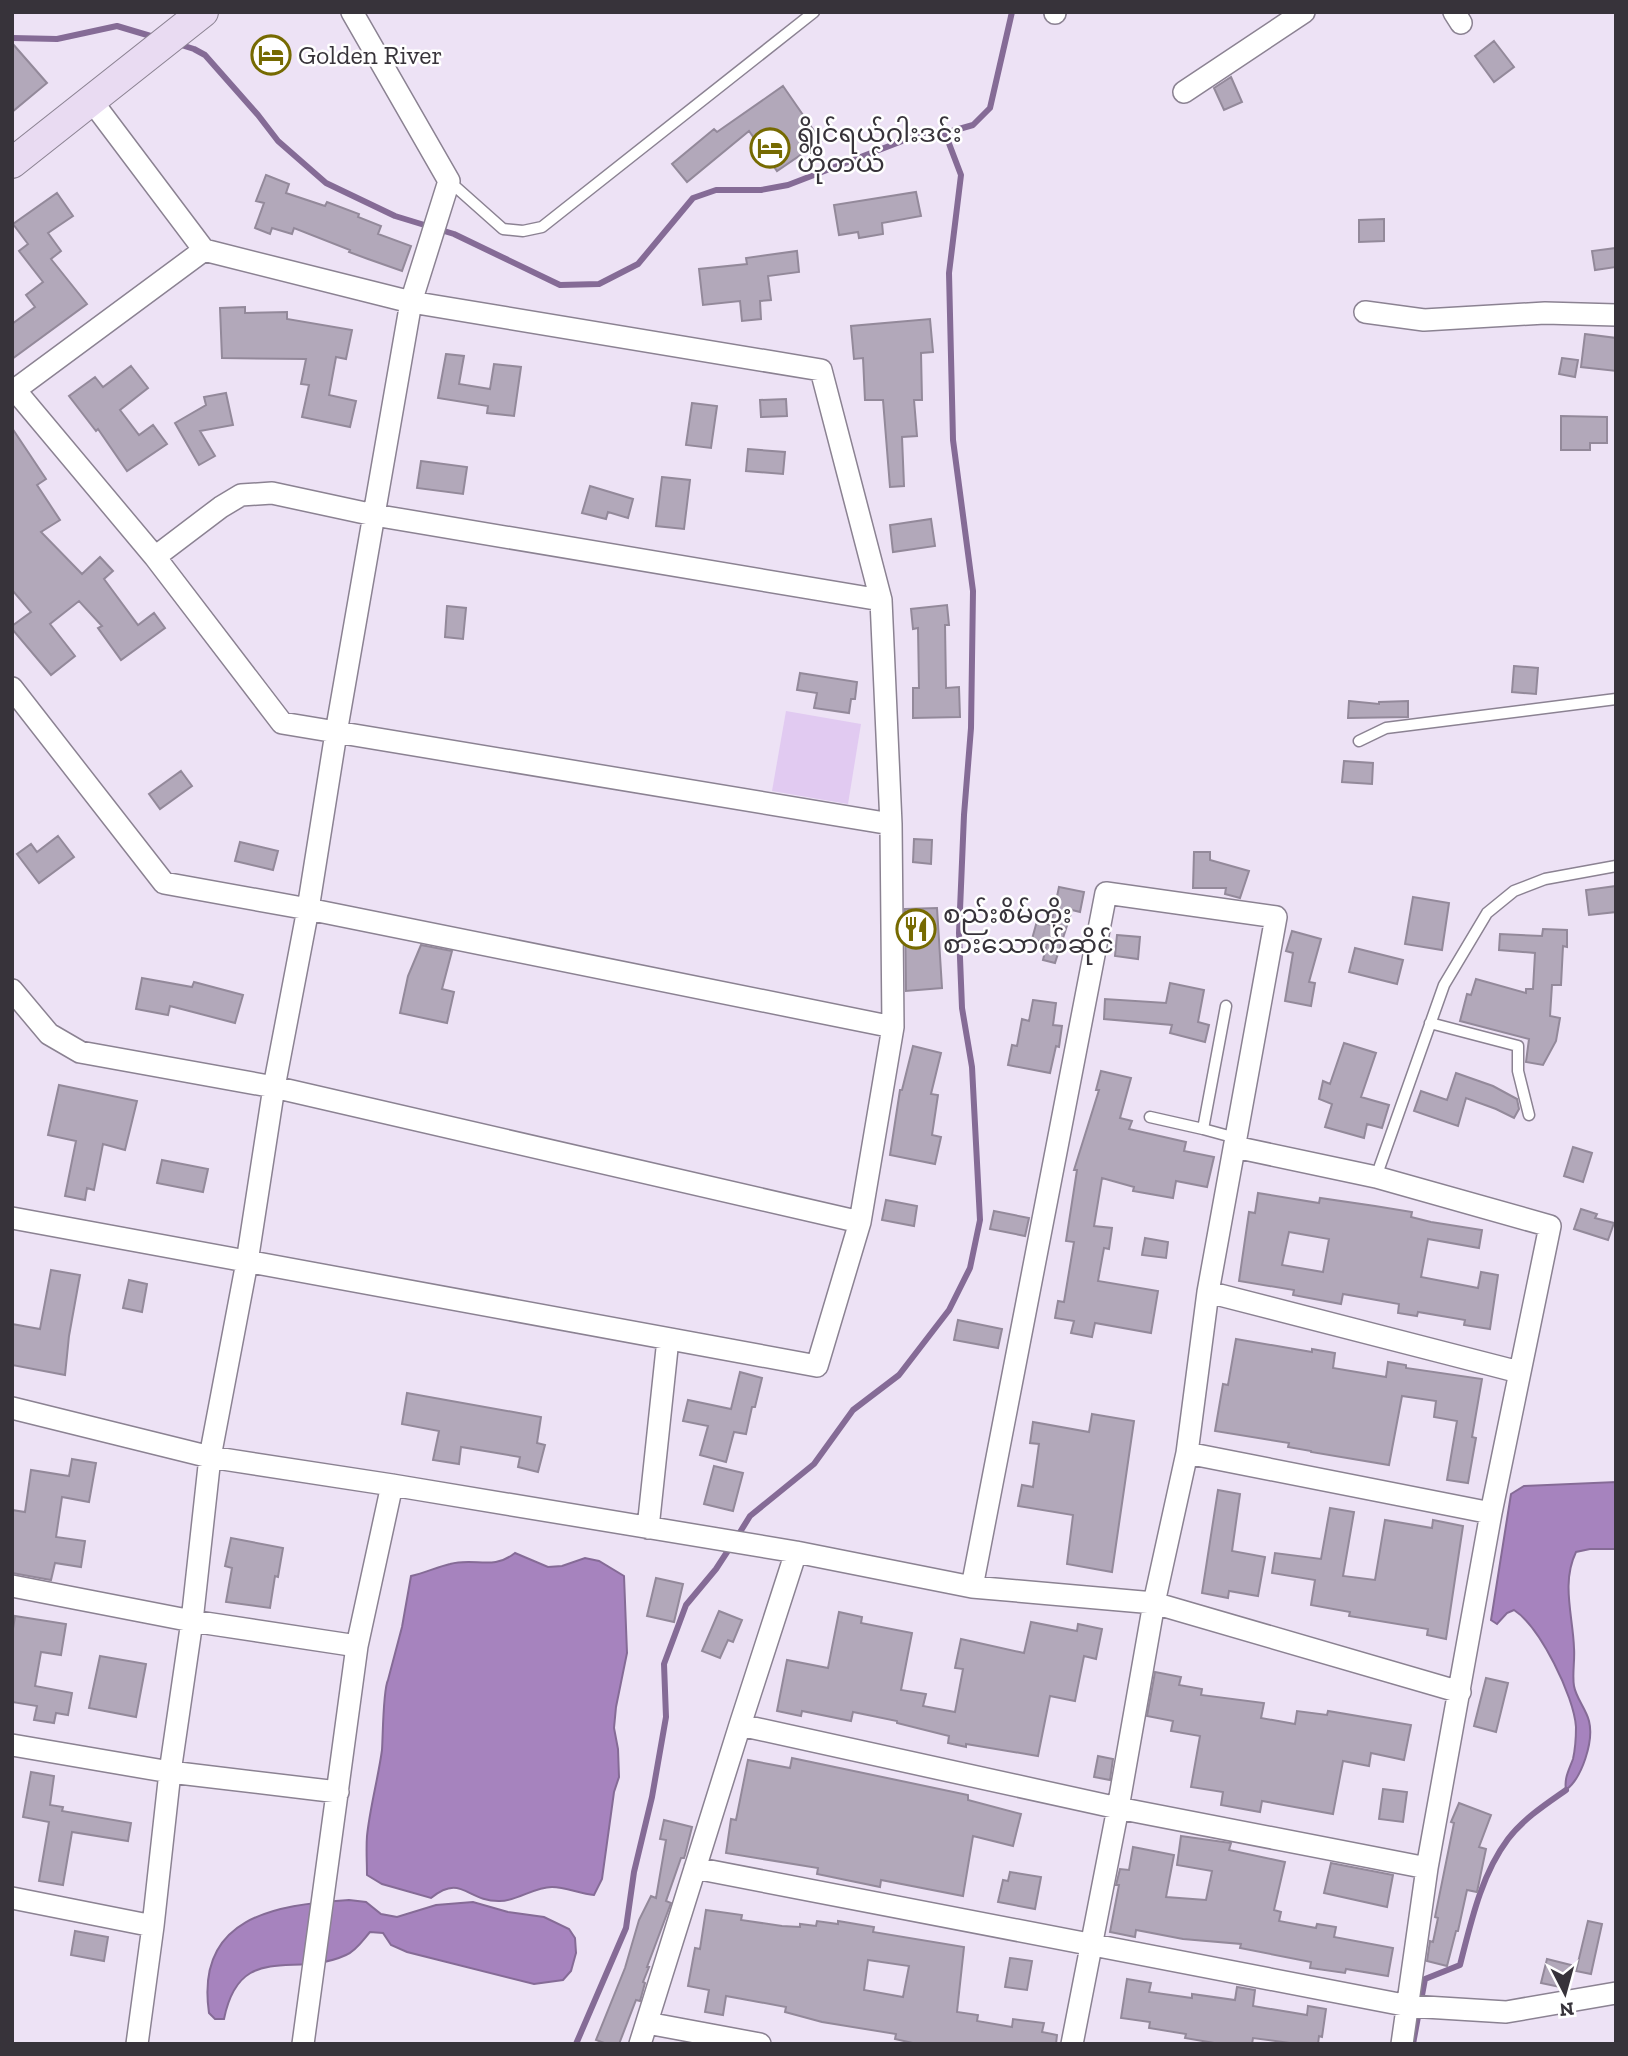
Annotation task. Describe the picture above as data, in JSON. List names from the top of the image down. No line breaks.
{"places":{"hotel":["Golden River","ရွိုင်ရယ်ဂါးဒင်း ဟိုတယ်"],"restaurant":["စည်းစိမ်တိုး စားသောက်ဆိုင်"]},"north":"bottom"}
